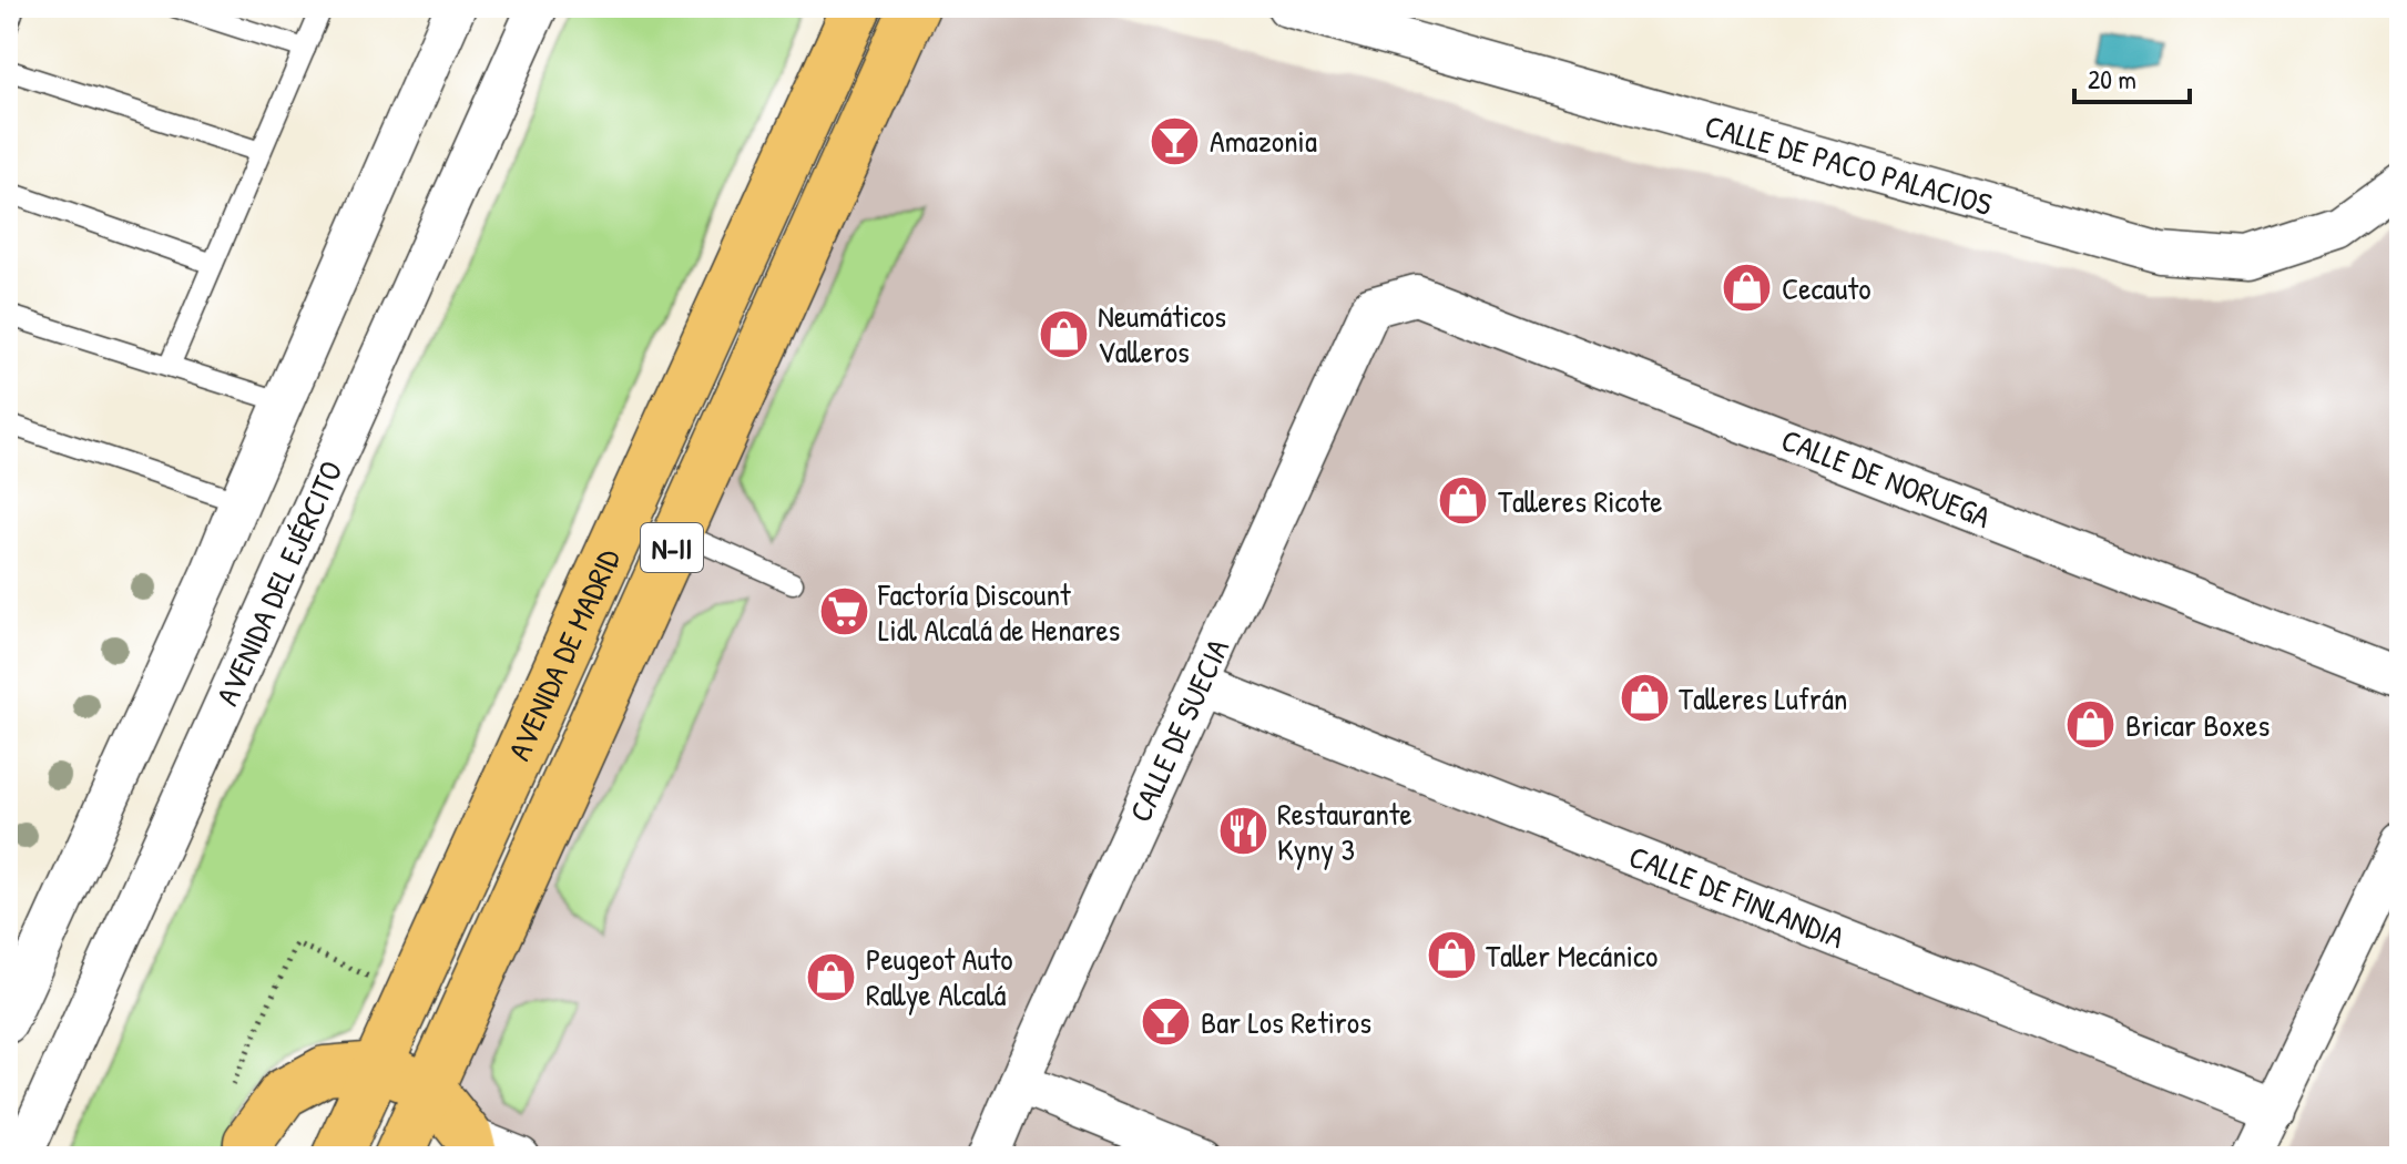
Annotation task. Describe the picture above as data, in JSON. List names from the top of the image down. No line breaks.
{"streets":{"main road":["N-II","AVENIDA DE MADRID"],"street":["CALLE DE PACO PALACIOS","CALLE DE NORUEGA","AVENIDA DEL EJÉRCITO","CALLE DE SUECIA","CALLE DE FINLANDIA"]},"crossings":[["CALLE DE NORUEGA","CALLE DE SUECIA"],["CALLE DE SUECIA","CALLE DE FINLANDIA"]],"places":{"bar":["Amazonia","Bar Los Retiros"],"shop":["Cecauto","Neumáticos Valleros","Talleres Ricote","Talleres Lufrán","Bricar Boxes","Taller Mecánico","Peugeot Auto Rallye Alcalá"],"supermarket":["Factoría Discount Lidl Alcalá de Henares"],"restaurant":["Restaurante Kyny 3"]},"scale_bar":"20 m"}
